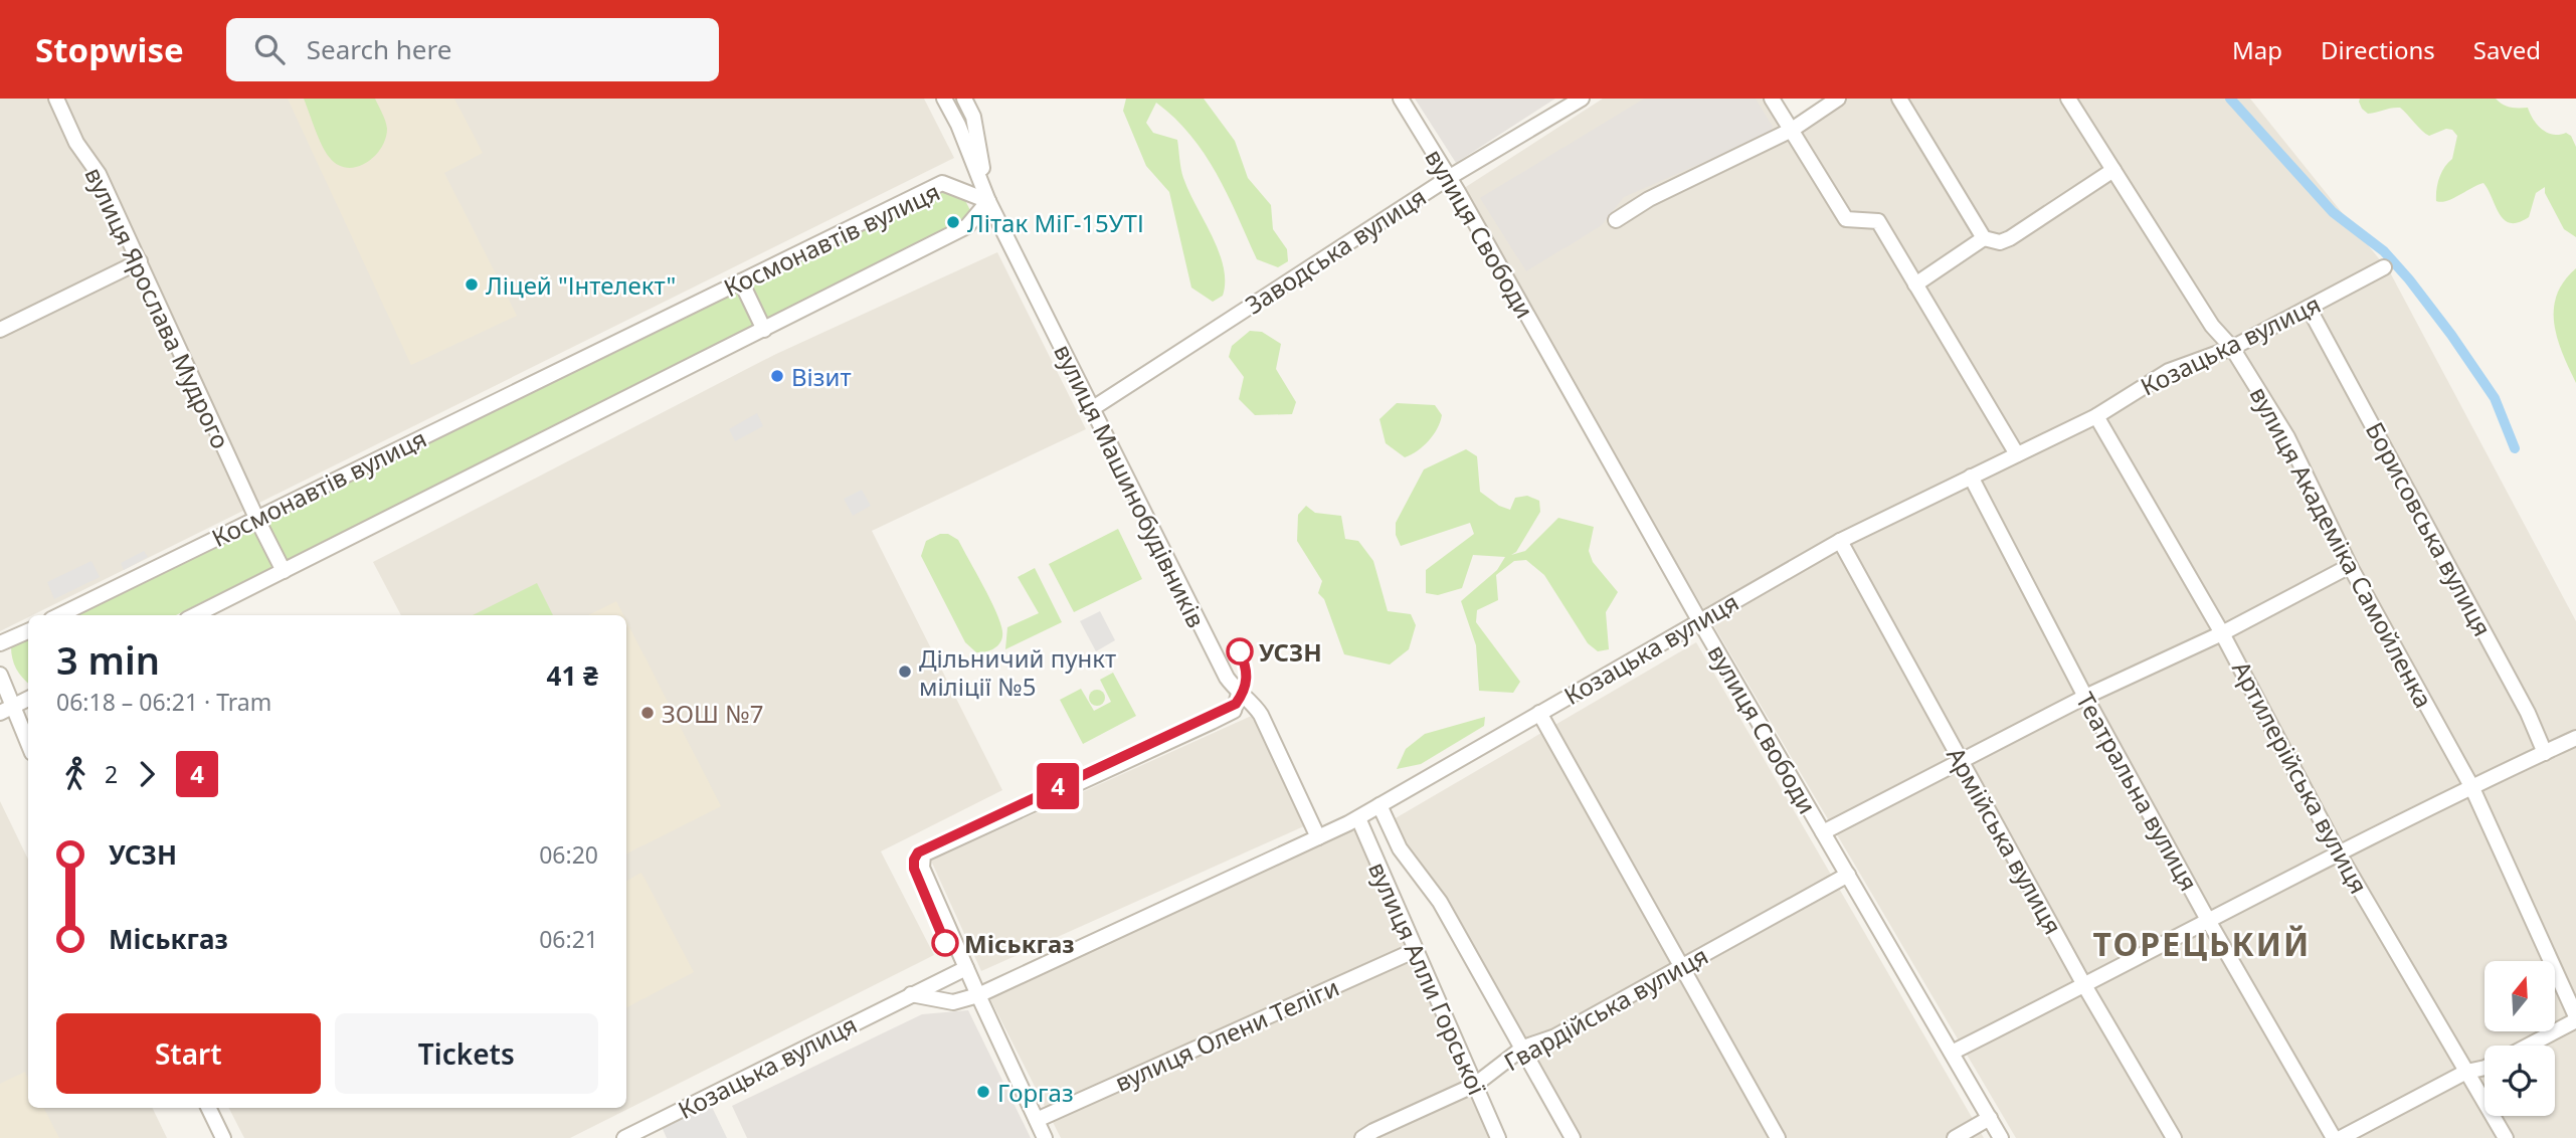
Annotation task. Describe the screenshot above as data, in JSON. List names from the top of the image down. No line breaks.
{"streets":{"street":["вулиця Свободи","Космонавтів вулиця","Заводська вулиця","вулиця Ярослава Мудрого","Козацька вулиця","вулиця Машинобудівників","Борисовська вулиця","вулиця Академіка Самойленка","Артилерійська вулиця","Театральна вулиця","Армійська вулиця","вулиця Алли Горської","Гвардійська вулиця","вулиця Олени Теліги"]},"crossings":[["вулиця Свободи","Заводська вулиця"],["вулиця Свободи","Козацька вулиця"],["вулиця Свободи","Гвардійська вулиця"],["Космонавтів вулиця","вулиця Ярослава Мудрого"],["Космонавтів вулиця","вулиця Машинобудівників"],["Заводська вулиця","вулиця Машинобудівників"],["Козацька вулиця","вулиця Машинобудівників"],["Козацька вулиця","Борисовська вулиця"],["Козацька вулиця","вулиця Академіка Самойленка"],["Козацька вулиця","Артилерійська вулиця"],["Козацька вулиця","Театральна вулиця"],["Козацька вулиця","Армійська вулиця"],["Козацька вулиця","вулиця Алли Горської"],["вулиця Алли Горської","Гвардійська вулиця"],["вулиця Алли Горської","вулиця Олени Теліги"]],"districts":["ТОРЕЦЬКИЙ"],"places":["Літак МіГ-15УТІ","Ліцей \"Інтелект\"","Візит","УСЗН","Дільничий пункт міліції №5","ЗОШ №7","Міськгаз","Горгаз"],"lines":["tram line 4"],"north":"top","page":{"header":"Stopwise","search":"Search here","nav":["Map","Directions","Saved"],"on_map":"4","heading":["3 min","06:18 – 06:21 · Tram","41 ₴"],"legs":["2","4"],"list":[{"name":"УСЗН","value":"06:20"},{"name":"Міськгаз","value":"06:21"}],"buttons":["Start","Tickets"]}}
